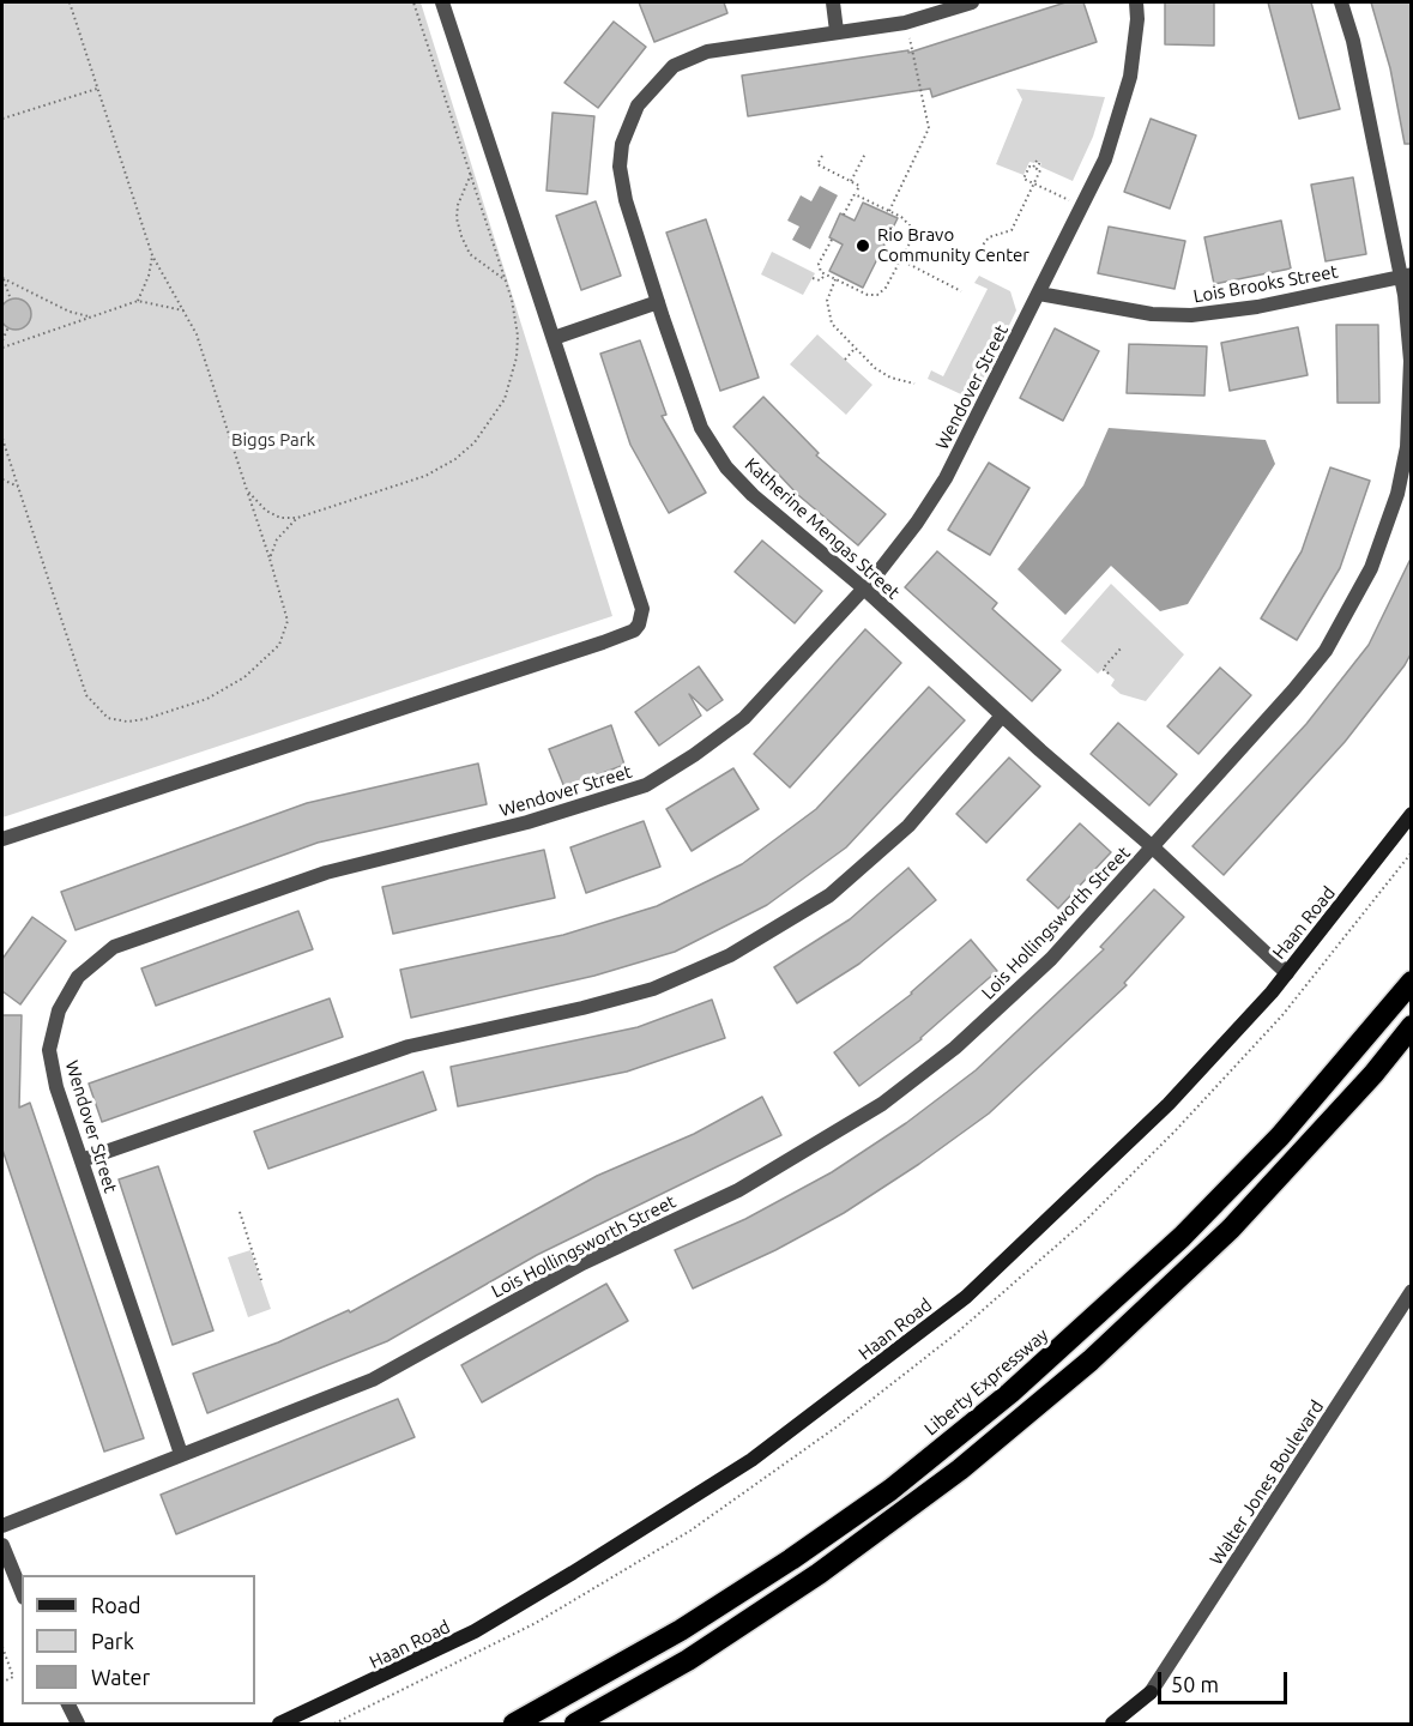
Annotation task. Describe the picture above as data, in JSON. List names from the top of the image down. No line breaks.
{"streets":{"highway":["Liberty Expressway"],"street":["Lois Brooks Street","Wendover Street","Katherine Mengas Street","Lois Hollingsworth Street","Haan Road","Walter Jones Boulevard"]},"crossings":[["Lois Brooks Street","Wendover Street"],["Lois Brooks Street","Lois Hollingsworth Street"],["Wendover Street","Katherine Mengas Street"],["Wendover Street","Lois Hollingsworth Street"],["Katherine Mengas Street","Lois Hollingsworth Street"],["Katherine Mengas Street","Haan Road"]],"parks":["Biggs Park"],"places":["Rio Bravo Community Center"],"legend":["Road","Park","Water"],"scale_bar":"50 m"}
